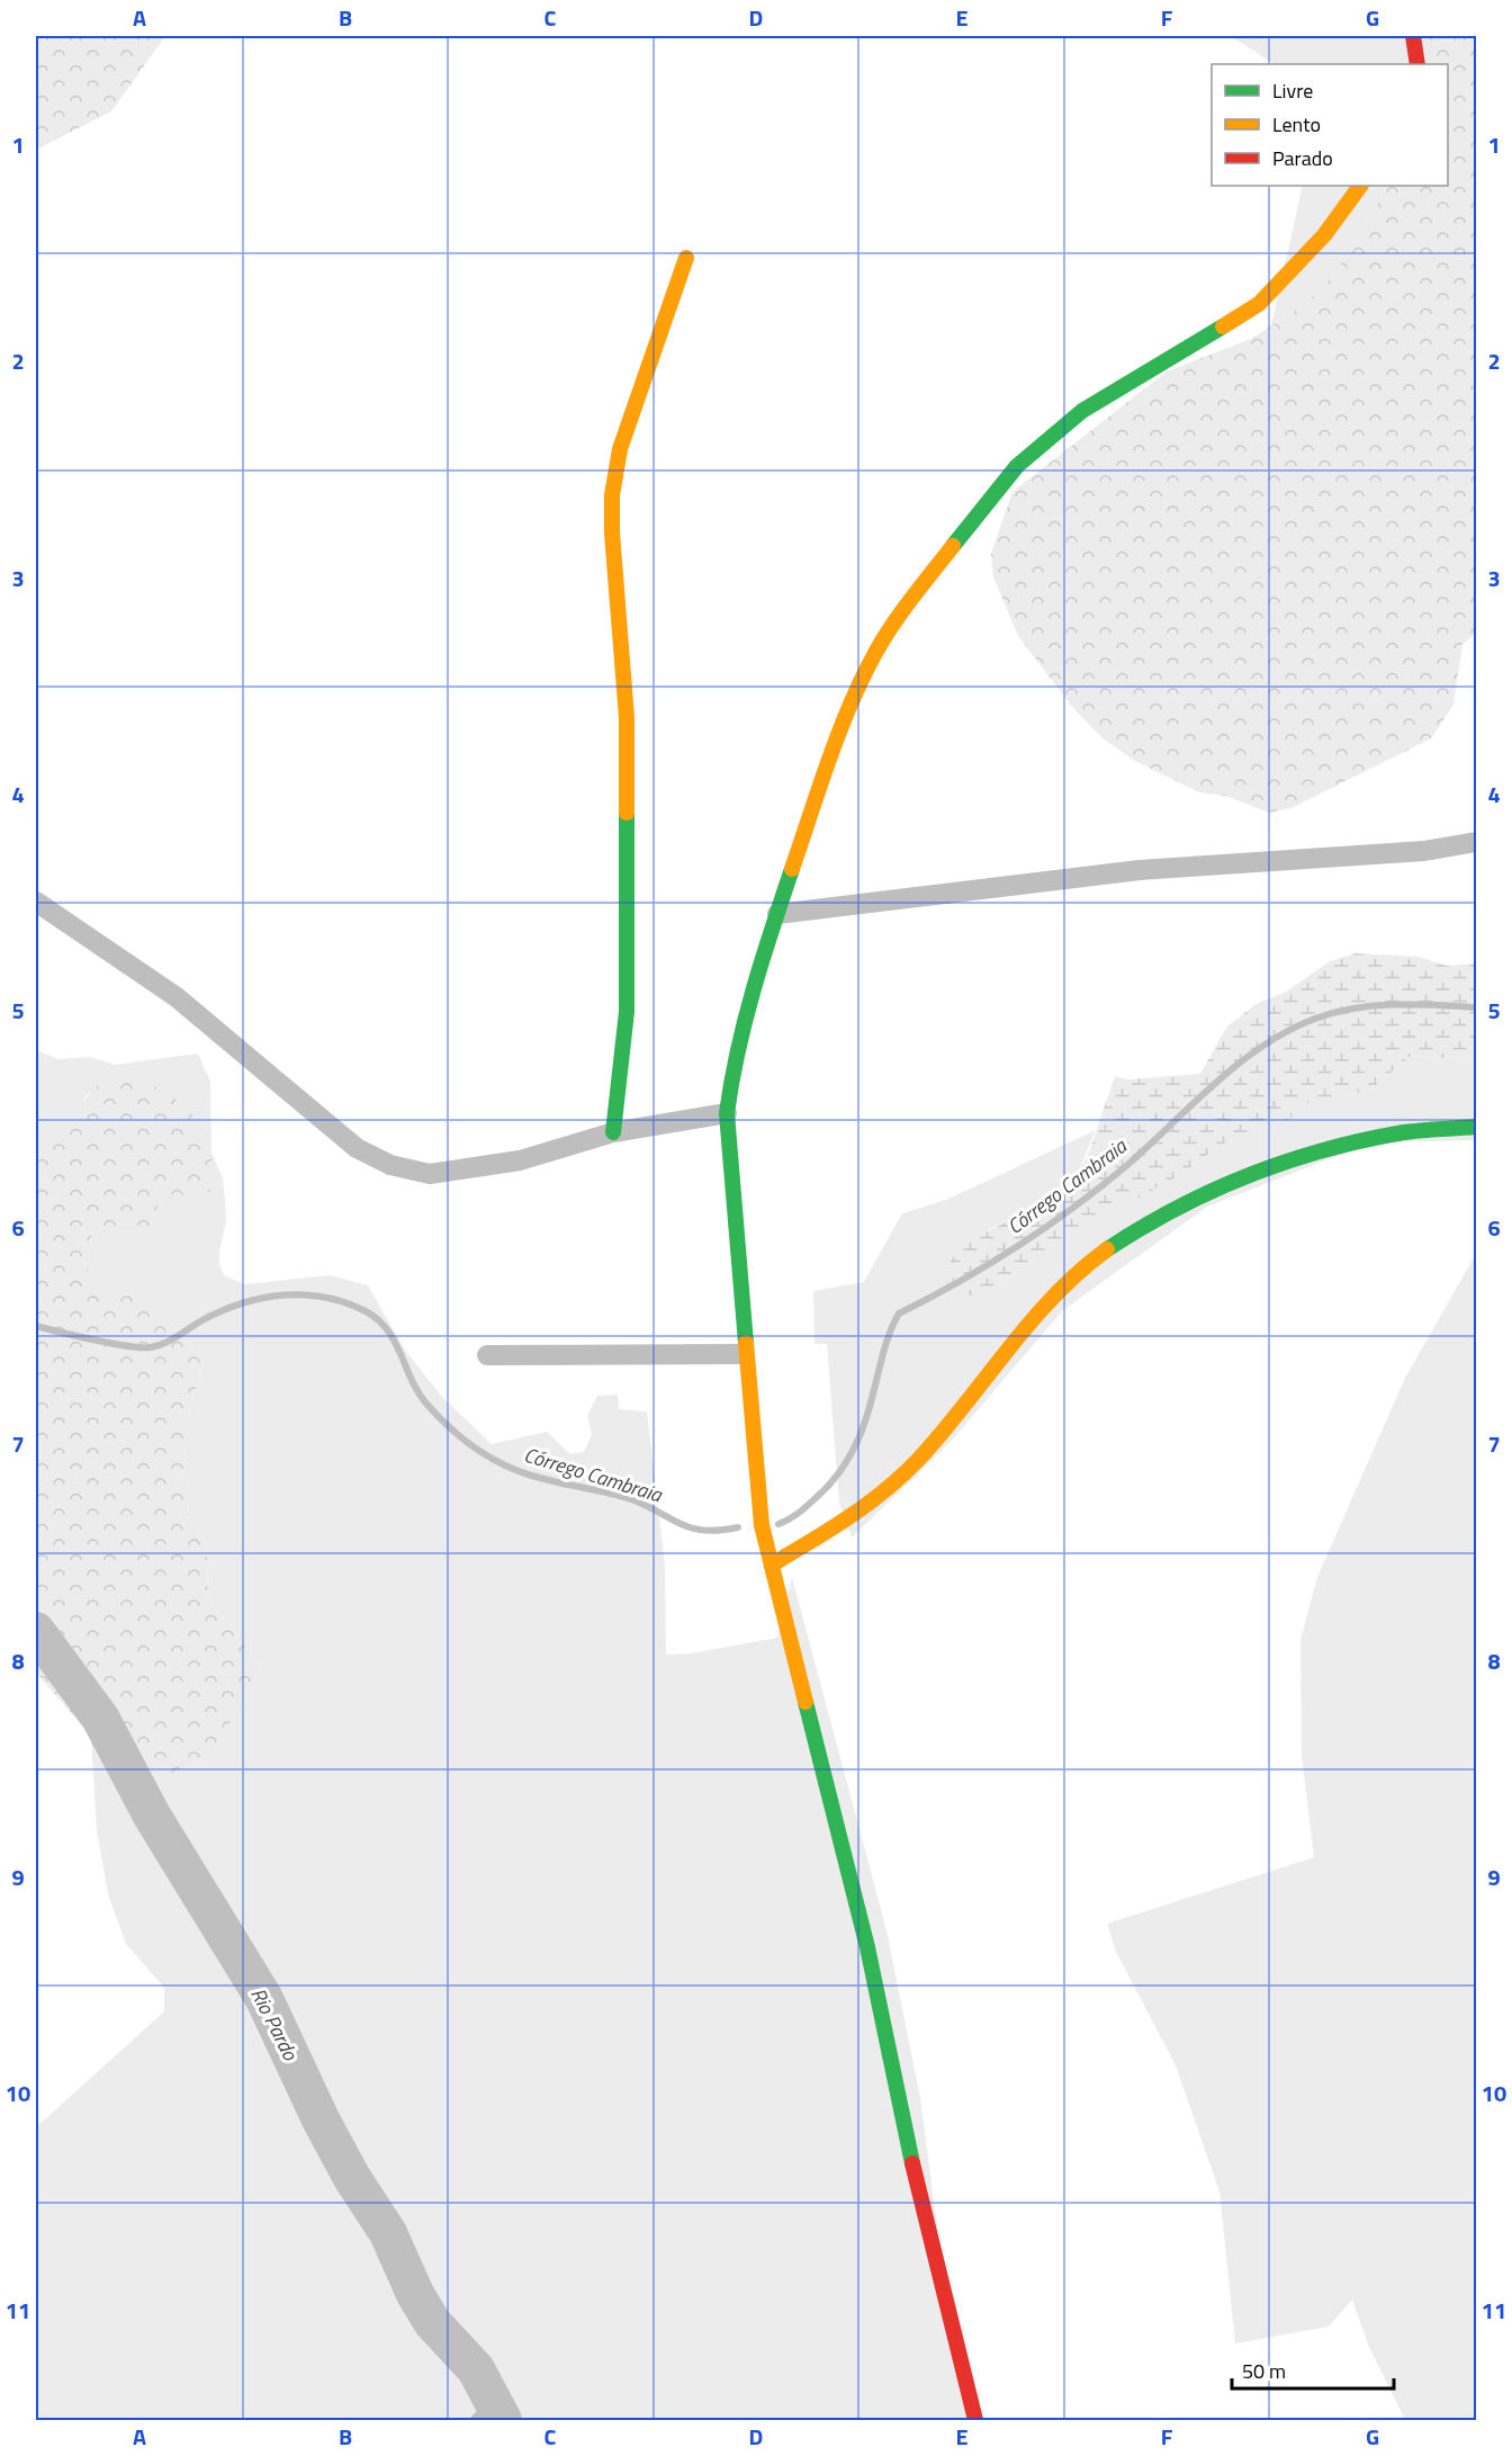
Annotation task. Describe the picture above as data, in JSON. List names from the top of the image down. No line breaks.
{"water":["Córrego Cambraia","Rio Pardo"],"legend":["Livre","Lento","Parado"],"scale_bar":"50 m","grid":{"columns":["A","B","C","D","E","F","G"],"rows":["1","2","3","4","5","6","7","8","9","10","11"]}}
